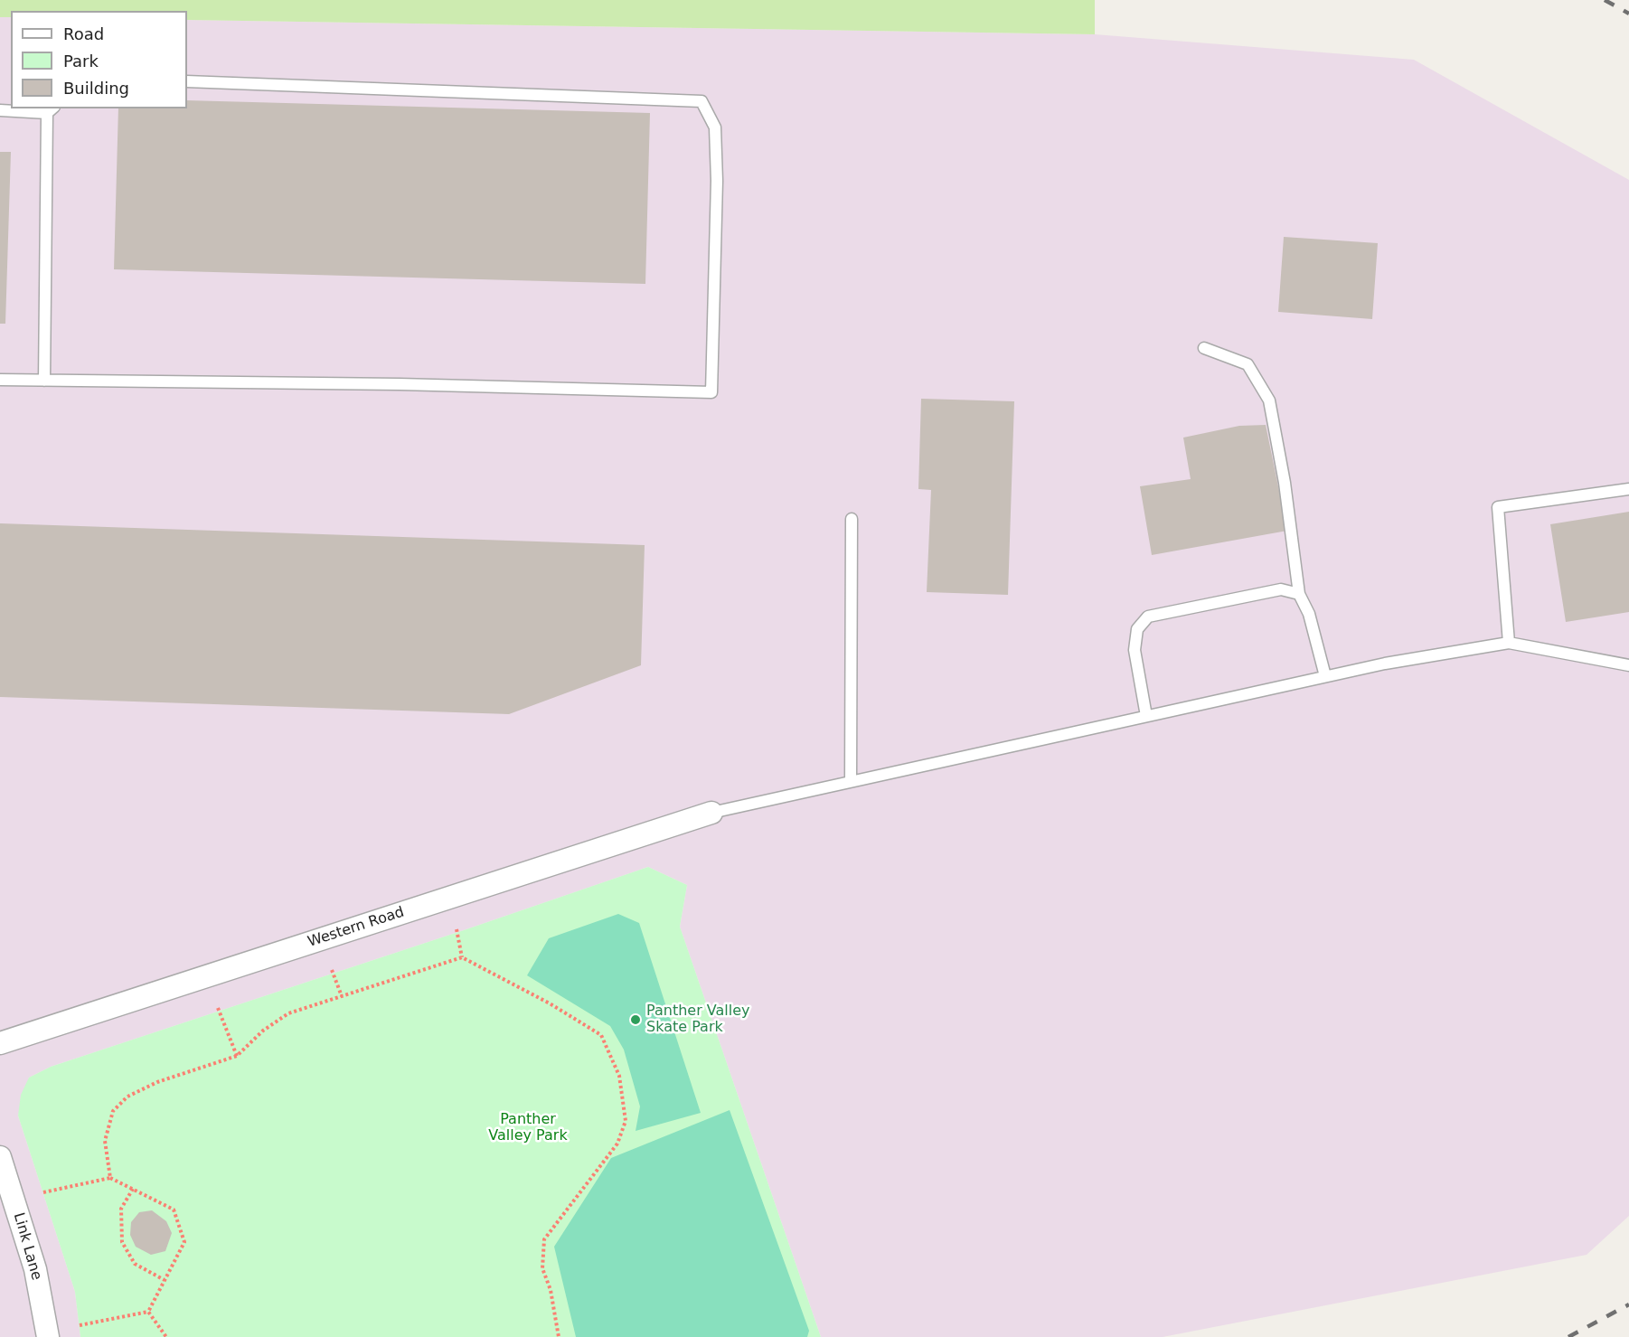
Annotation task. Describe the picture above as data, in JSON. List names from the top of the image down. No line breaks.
{"streets":{"street":["Western Road","Link Lane"]},"parks":["Panther Valley Park"],"places":["Panther Valley Skate Park"],"legend":["Road","Park","Building"]}
